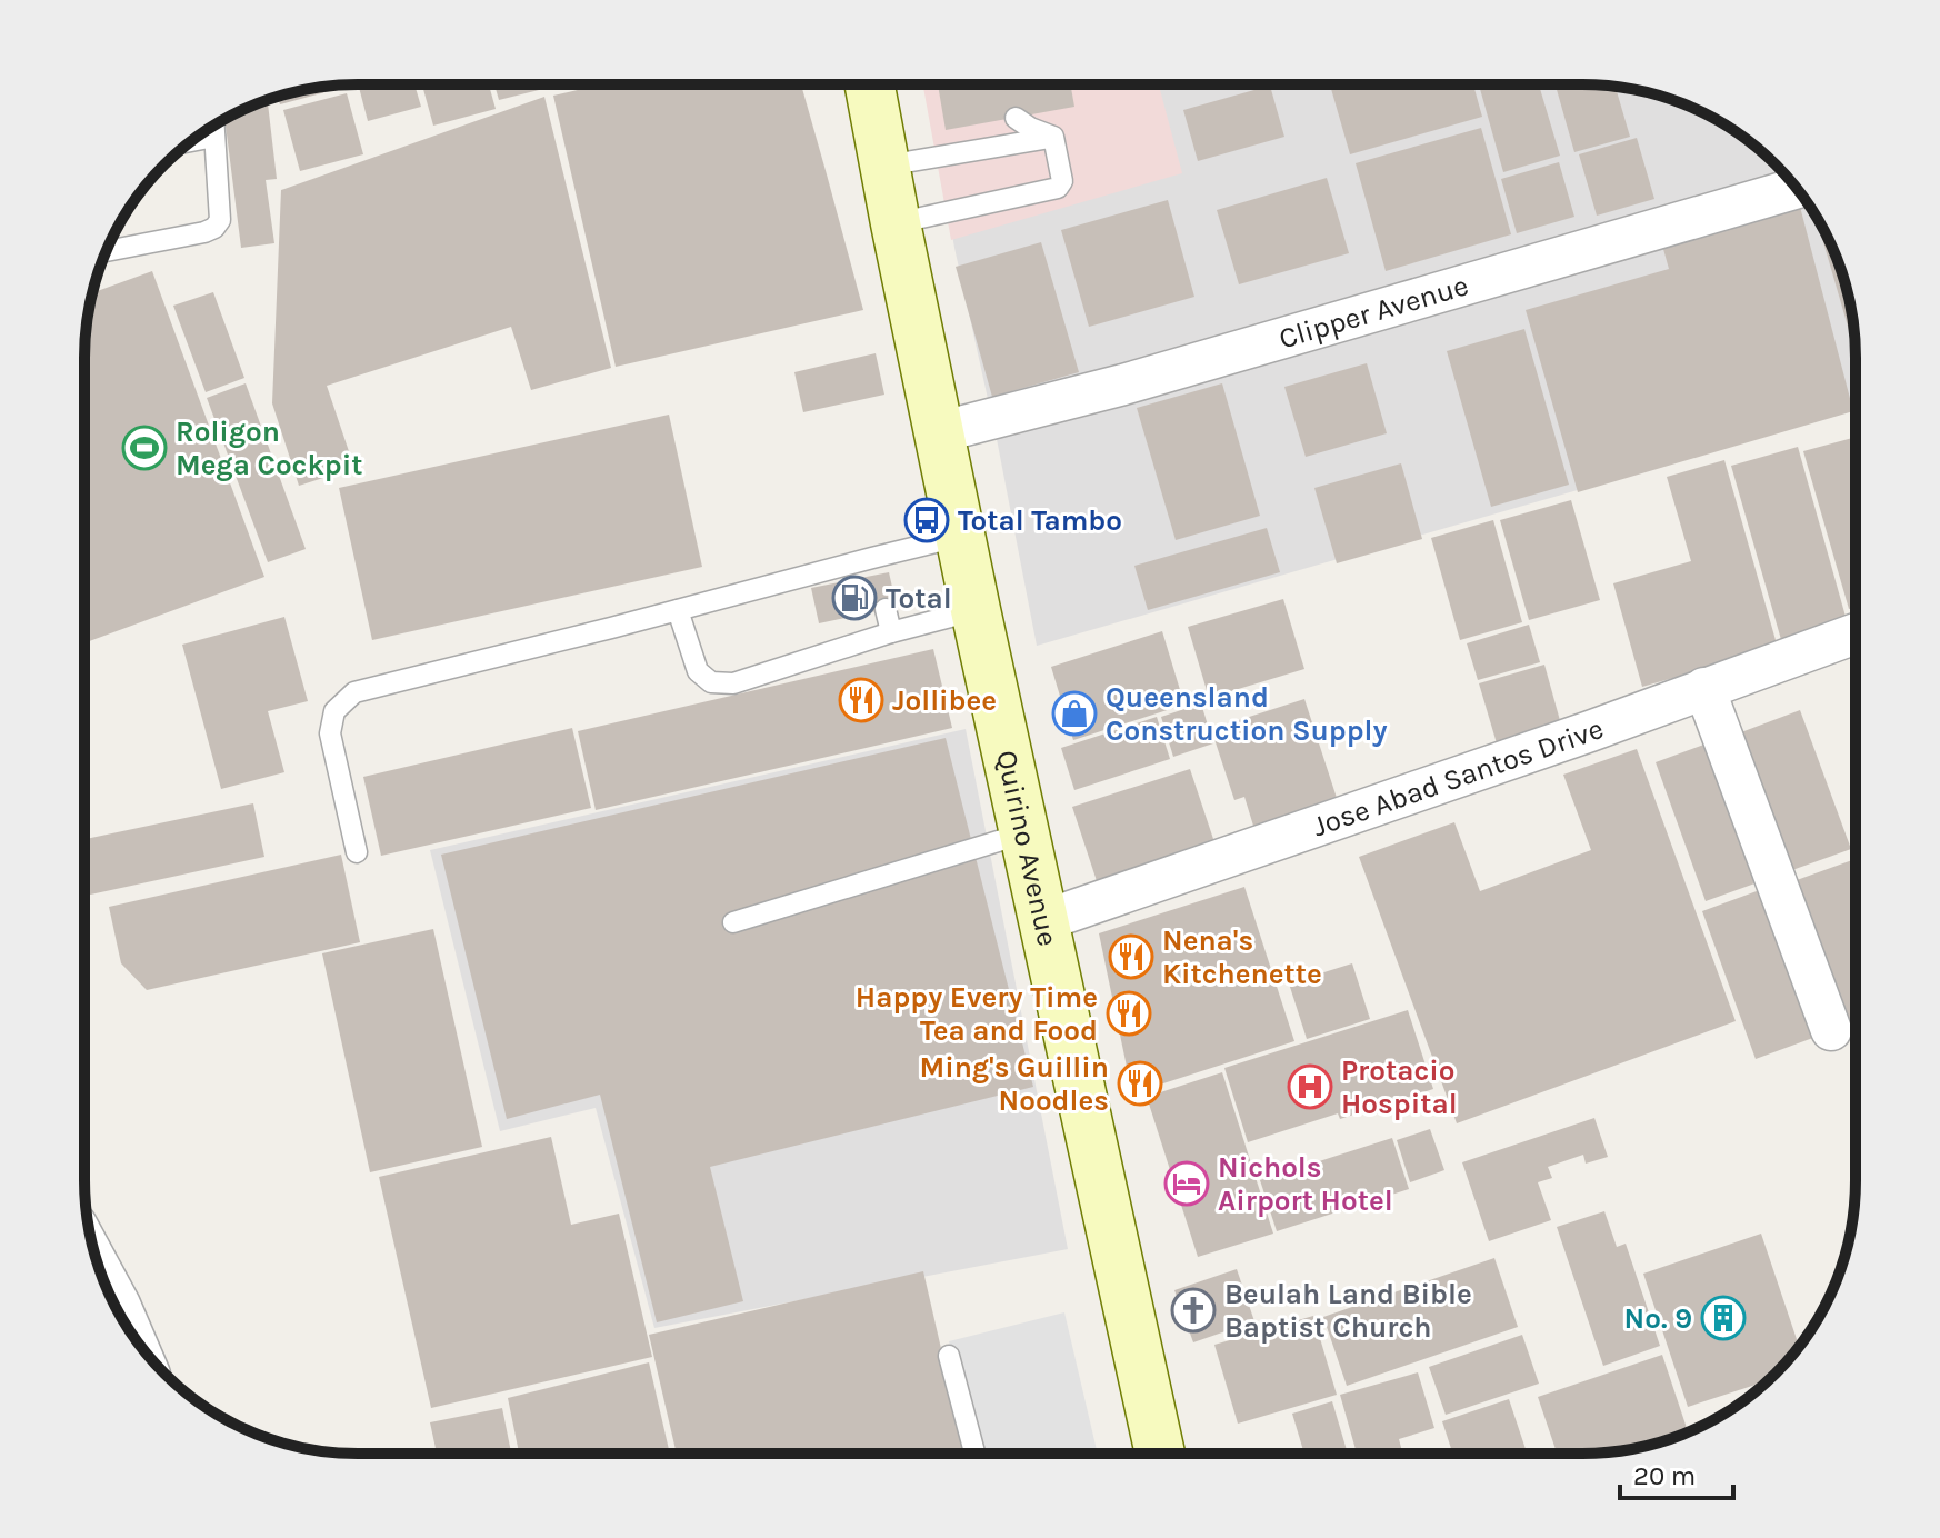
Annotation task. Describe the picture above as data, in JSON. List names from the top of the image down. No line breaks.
{"streets":{"main road":["Quirino Avenue"],"street":["Clipper Avenue","Jose Abad Santos Drive"]},"crossings":[["Clipper Avenue","Quirino Avenue"],["Jose Abad Santos Drive","Quirino Avenue"]],"places":{"sports":["Roligon Mega Cockpit"],"bus stop":["Total Tambo"],"fuel station":["Total"],"restaurant":["Jollibee","Nena's Kitchenette","Happy Every Time Tea and Food","Ming's Guillin Noodles"],"shop":["Queensland Construction Supply"],"hospital":["Protacio Hospital"],"hotel":["Nichols Airport Hotel"],"church":["Beulah Land Bible Baptist Church"],"building":["No. 9"]},"scale_bar":"20 m"}
